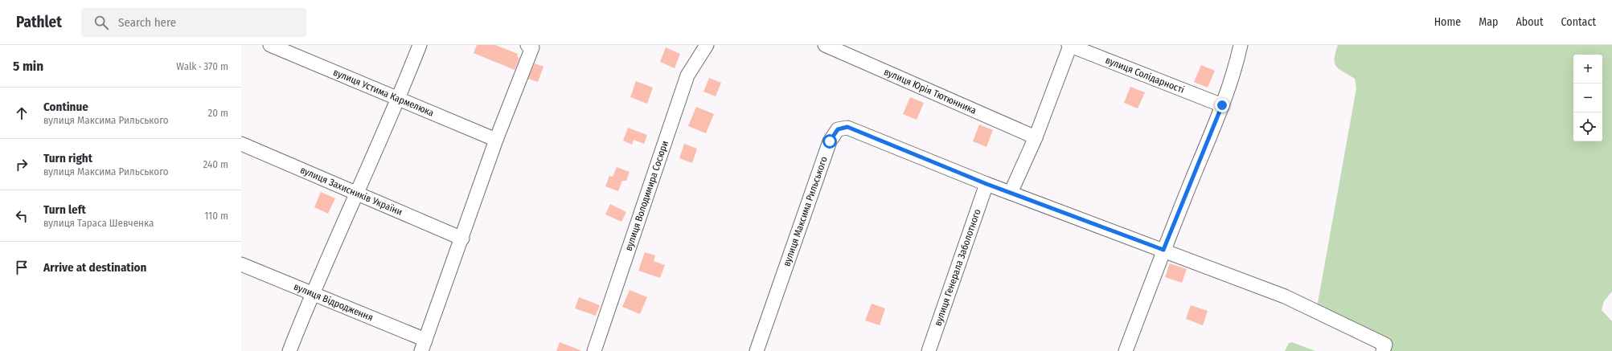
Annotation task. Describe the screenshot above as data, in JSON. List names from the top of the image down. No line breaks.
{"streets":{"street":["вулиця Солідарності","вулиця Юрія Тютюнника","вулиця Устима Кармелюка","вулиця Захисників України","вулиця Володимира Сосюри","вулиця Максима Рильського","вулиця Генерала Заболотного","вулиця Відродження"]},"crossings":[["вулиця Максима Рильського","вулиця Генерала Заболотного"]],"page":{"header":"Pathlet","search":"Search here","nav":["Home","Map","About","Contact"],"heading":["5 min","Walk · 370 m"],"map_buttons":["+","−"],"list":[["Continue","вулиця Максима Рильського","20 m"],["Turn right","вулиця Максима Рильського","240 m"],["Turn left","вулиця Тараса Шевченка","110 m"],"Arrive at destination"]}}
